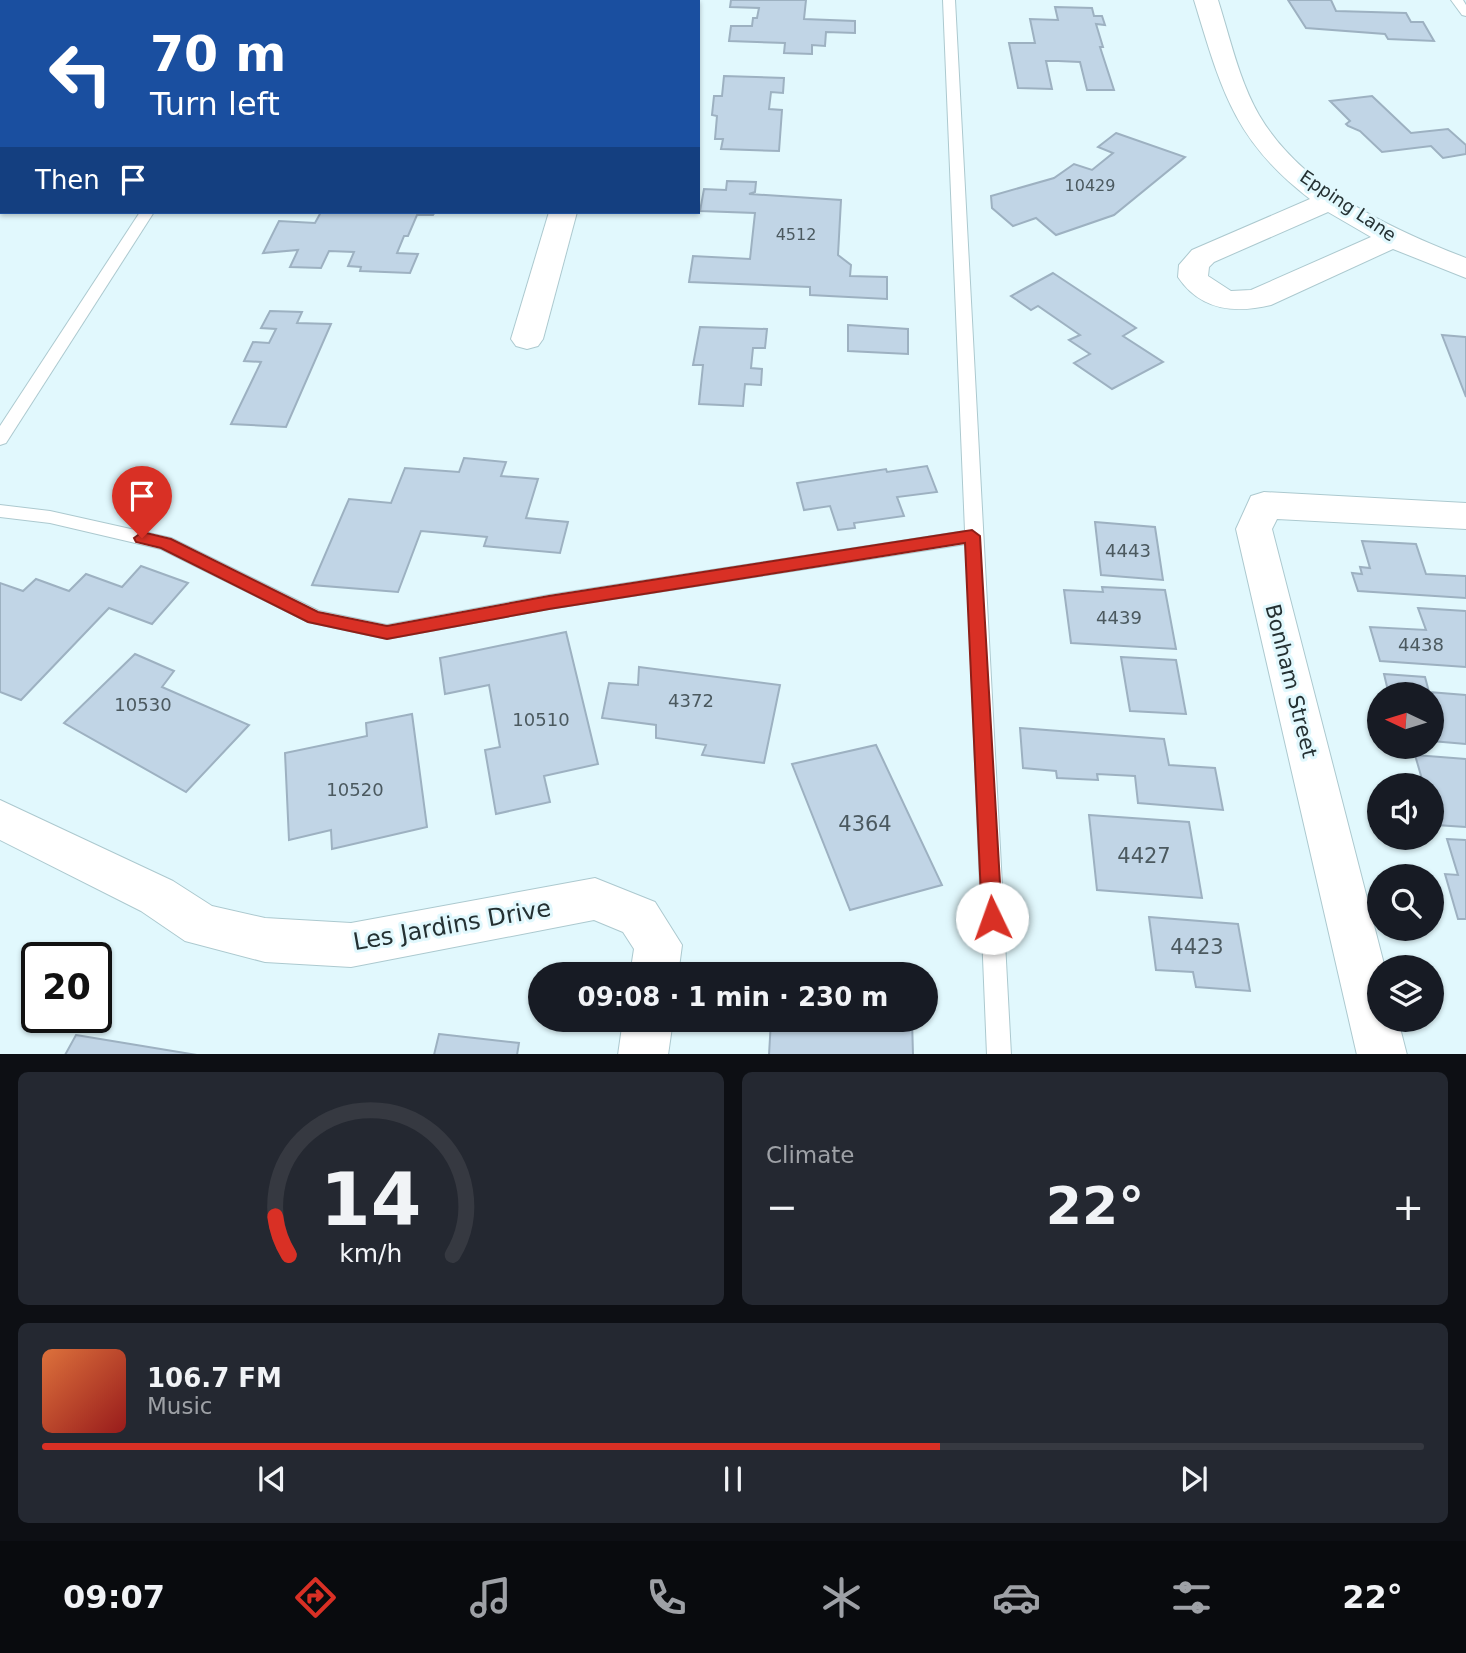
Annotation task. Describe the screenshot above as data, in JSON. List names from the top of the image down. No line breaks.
{"streets":{"street":["Epping Lane","Bonham Street","Les Jardins Drive"]},"house_numbers":["10429","4512","4443","4439","4438","4372","10530","10510","10520","4364","4427","4423"],"north":"left","page":{"turn":["70 m","Turn left"],"then":"Then","limit":"20","trip":"09:08 · 1 min · 230 m","tile":"Climate","heat":["−","22°","+"],"song":["106.7 FM","Music"],"tabs":["09:07","22°"],"gauge":["14","km/h"]}}
